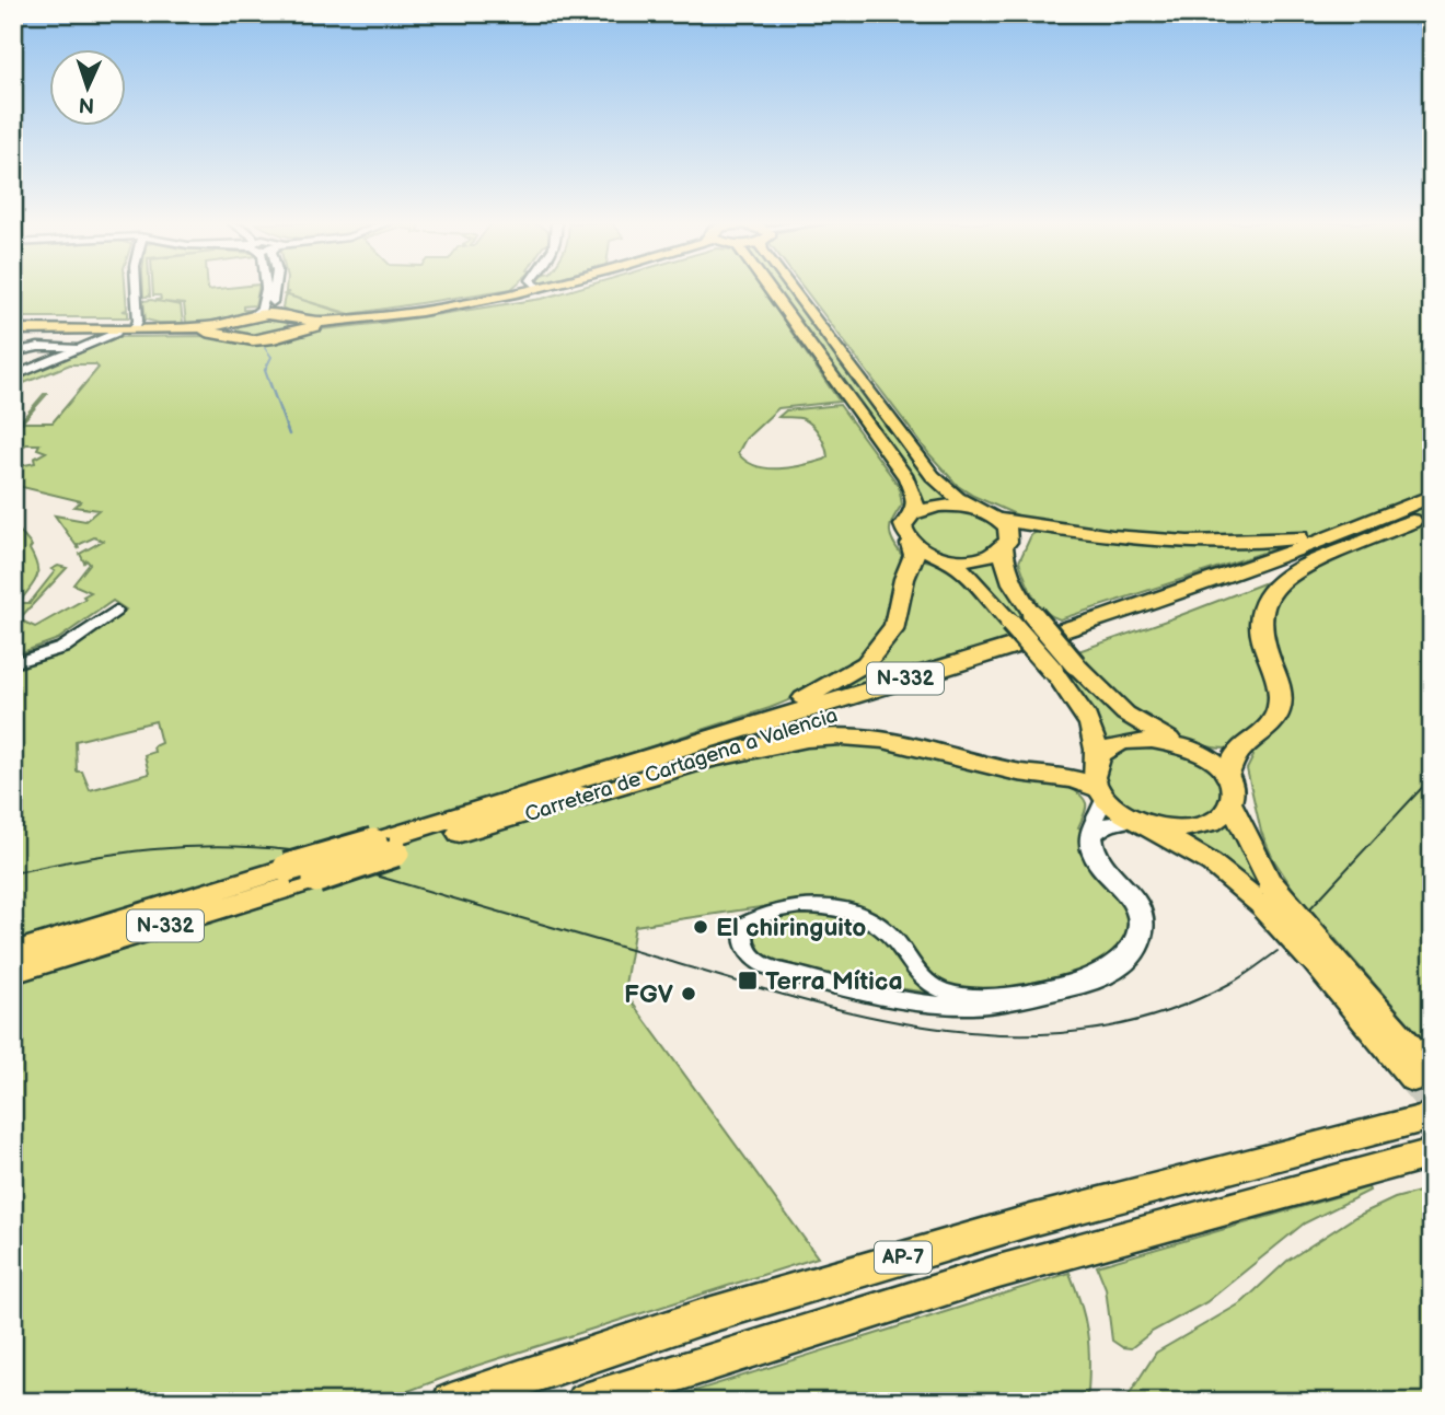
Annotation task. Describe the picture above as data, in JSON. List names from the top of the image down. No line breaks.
{"streets":{"highway":["N-332","Carretera de Cartagena a Valencia","AP-7"]},"places":{"other":["El chiringuito","FGV"],"transit":["Terra Mítica"]},"north":"bottom"}
